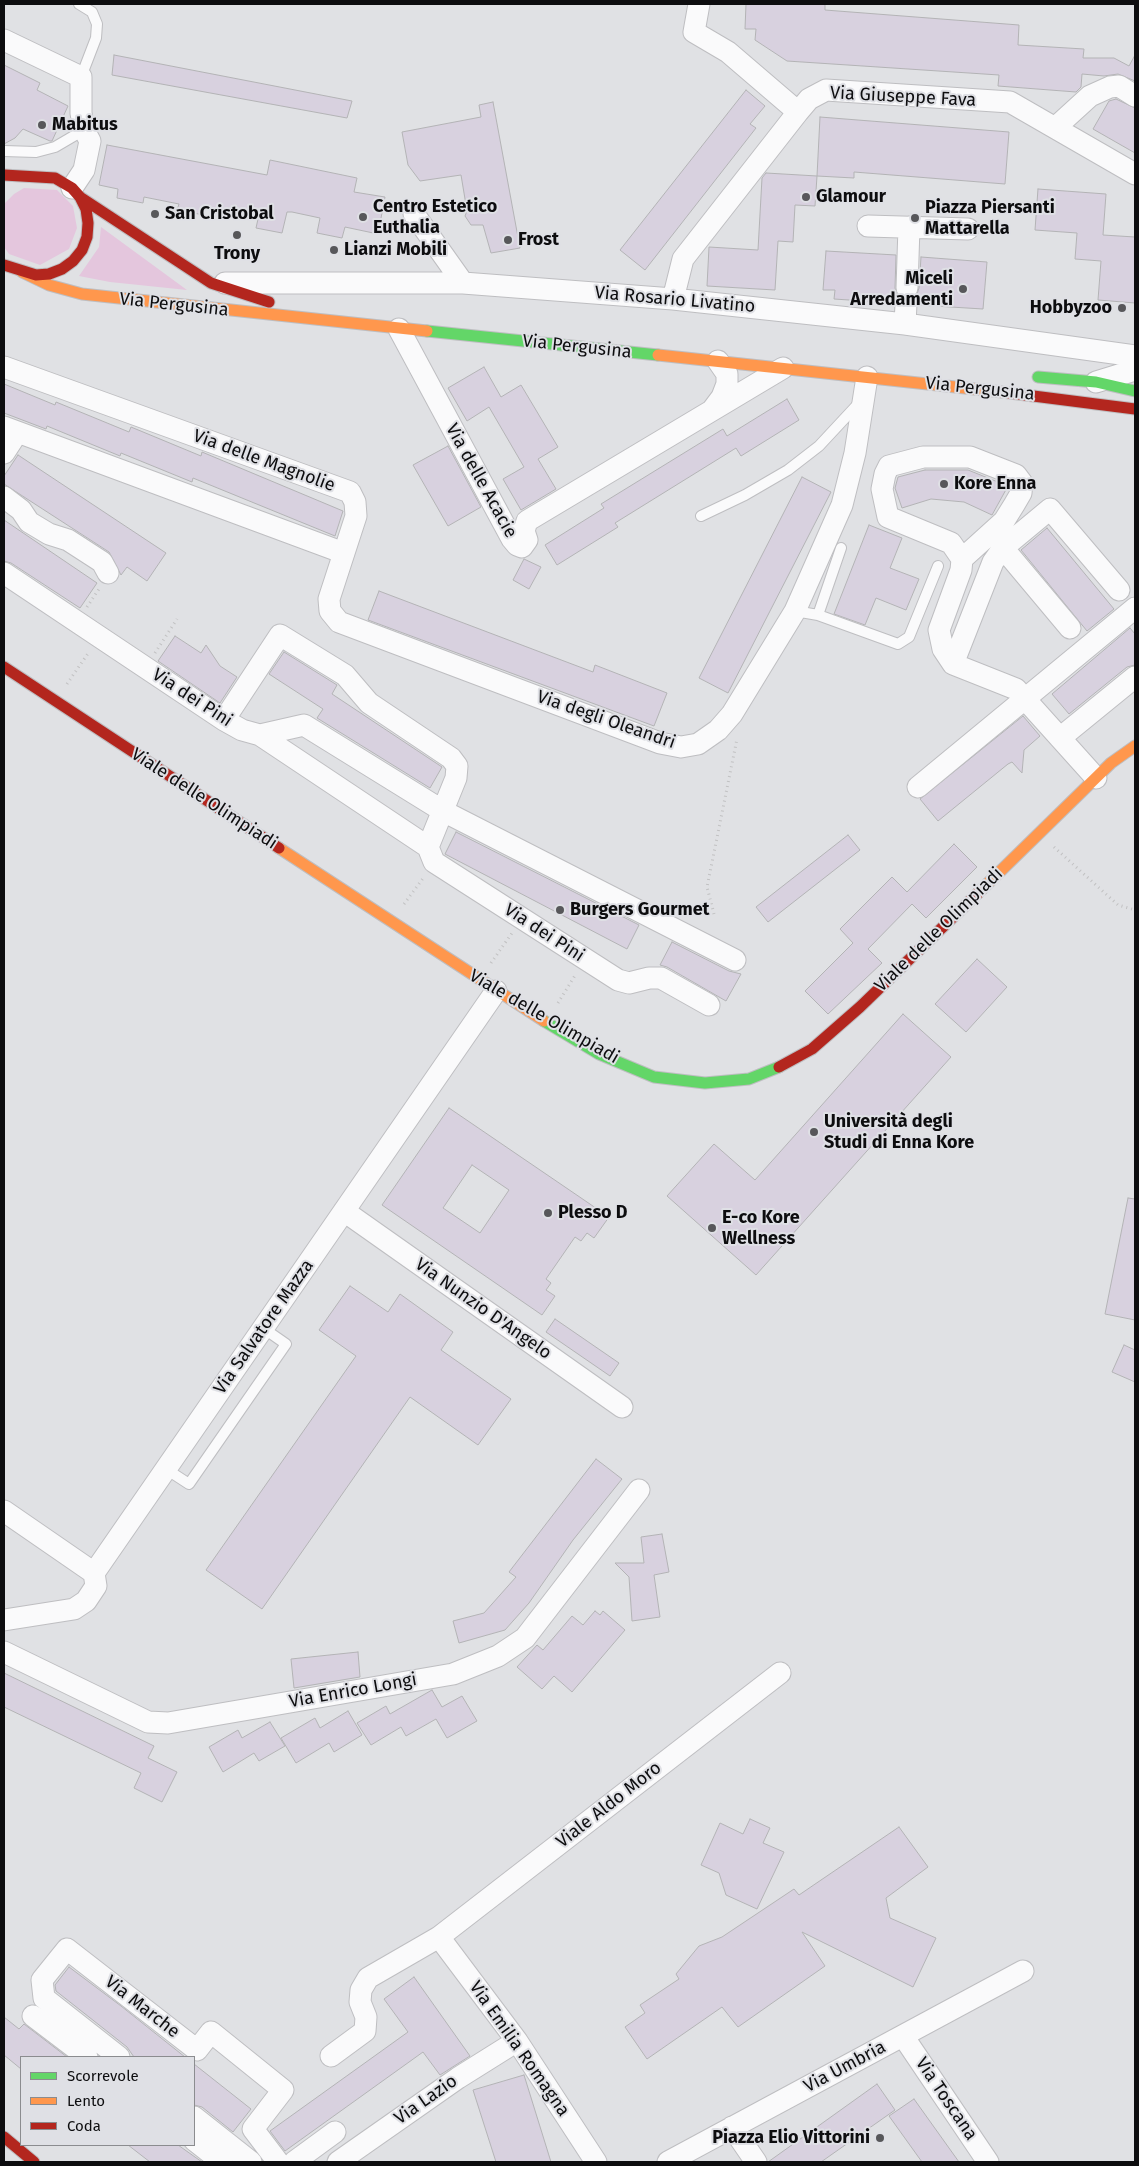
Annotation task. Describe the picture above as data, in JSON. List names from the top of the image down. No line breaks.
{"streets":{"main road":["Via Pergusina","Viale delle Olimpiadi"],"street":["Via Giuseppe Fava","Via Rosario Livatino","Via delle Magnolie","Via delle Acacie","Via dei Pini","Via degli Oleandri","Via Nunzio D'Angelo","Via Salvatore Mazza","Via Enrico Longi","Viale Aldo Moro","Via Marche","Via Emilia Romagna","Via Umbria","Via Toscana","Via Lazio"]},"crossings":[["Via Giuseppe Fava","Via Rosario Livatino"],["Via Rosario Livatino","Via Pergusina"],["Via Pergusina","Via delle Acacie"],["Via Pergusina","Via degli Oleandri"],["Via delle Magnolie","Via degli Oleandri"],["Viale delle Olimpiadi","Via Salvatore Mazza"],["Via Nunzio D'Angelo","Via Salvatore Mazza"],["Viale Aldo Moro","Via Emilia Romagna"],["Via Emilia Romagna","Via Lazio"],["Via Umbria","Via Toscana"]],"places":["Mabitus","Glamour","San Cristobal","Centro Estetico Euthalia","Piazza Piersanti Mattarella","Trony","Frost","Lianzi Mobili","Miceli Arredamenti","Hobbyzoo","Kore Enna","Burgers Gourmet","Università degli Studi di Enna Kore","Plesso D","E-co Kore Wellness","Piazza Elio Vittorini"],"legend":["Scorrevole","Lento","Coda"]}
